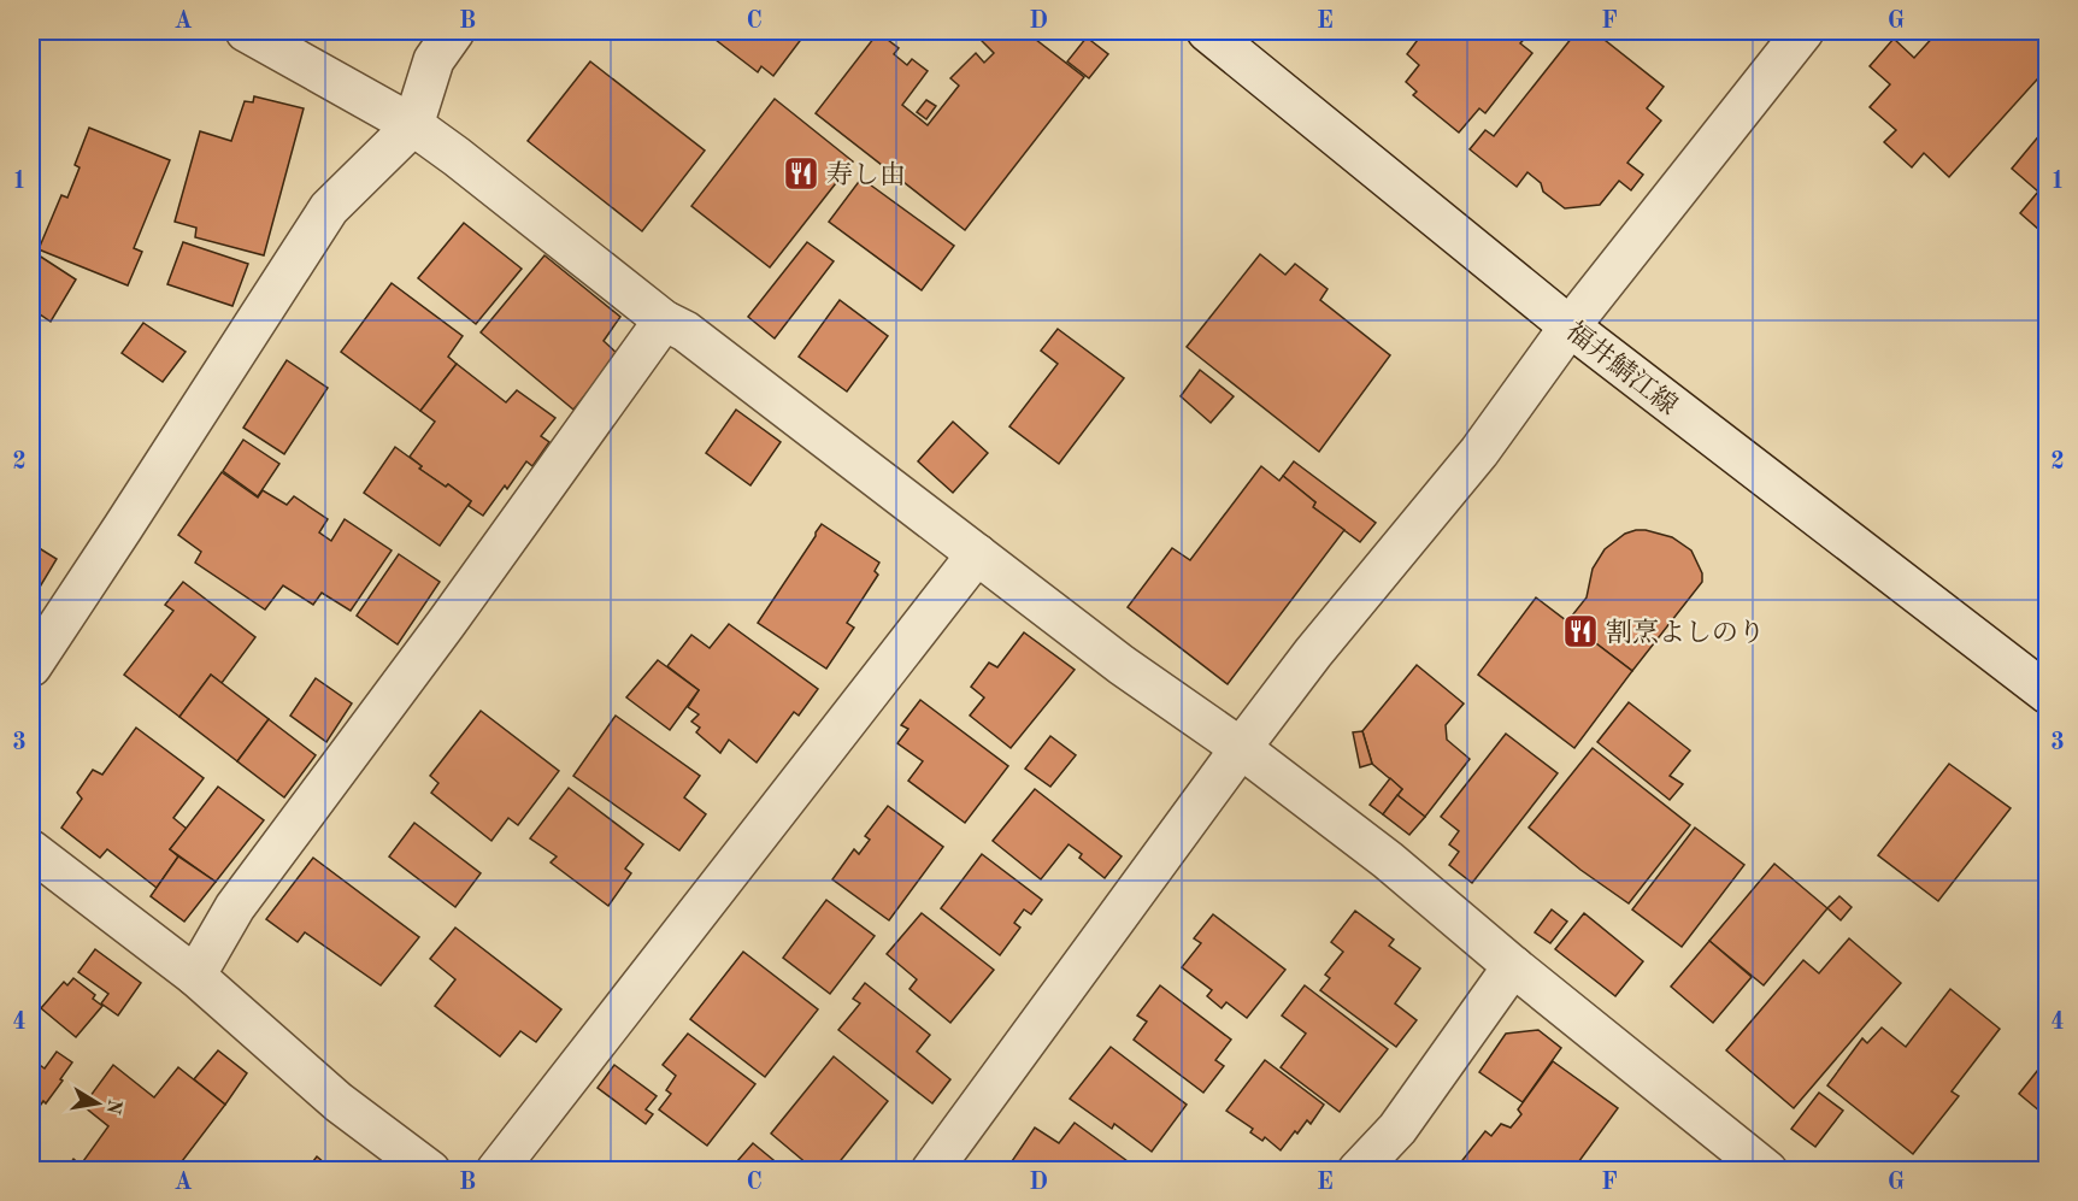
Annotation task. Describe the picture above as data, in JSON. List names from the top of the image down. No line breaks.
{"streets":{"street":["福井鯖江線"]},"places":{"restaurant":["寿し由","割烹よしのり"]},"north":"right","grid":{"columns":["A","B","C","D","E","F","G"],"rows":["1","2","3","4"]}}
